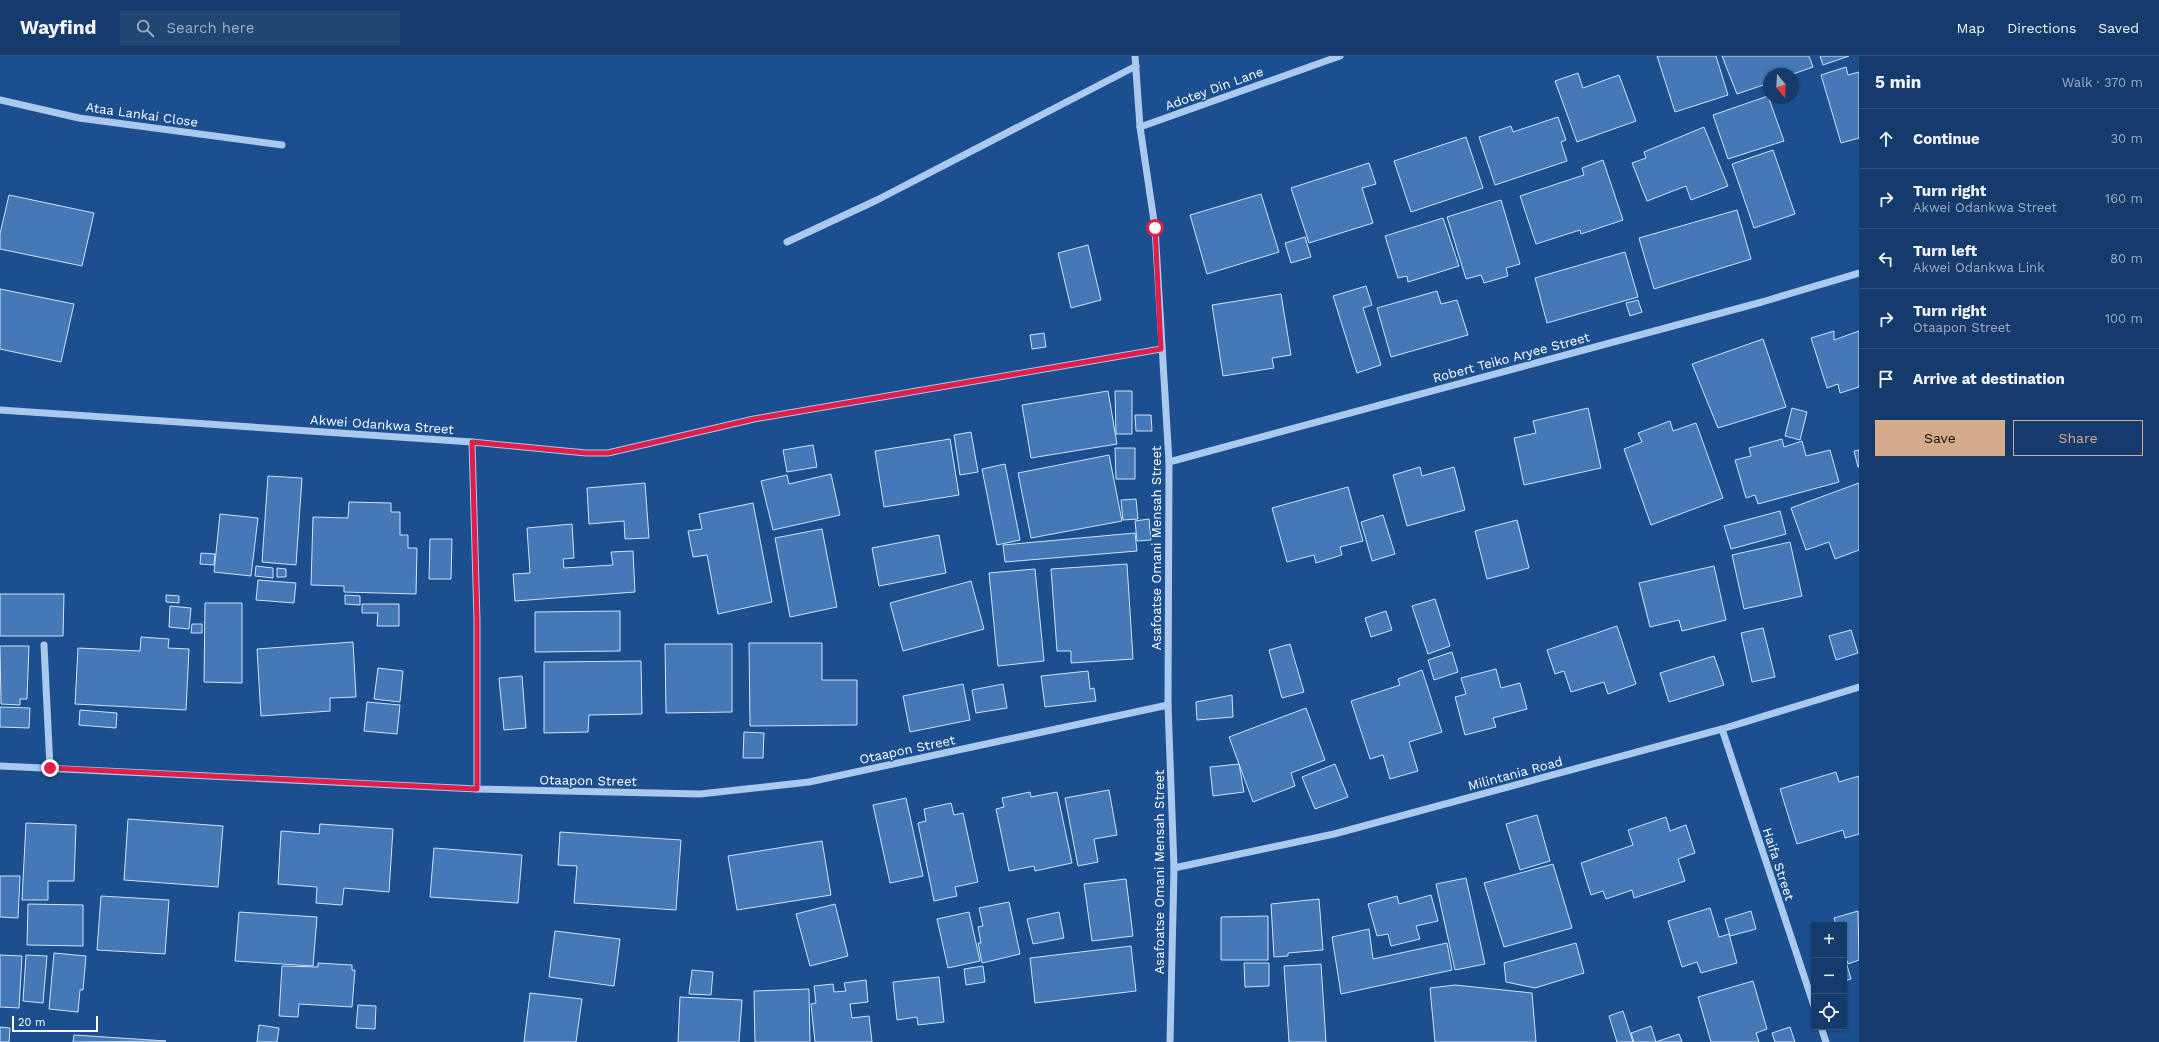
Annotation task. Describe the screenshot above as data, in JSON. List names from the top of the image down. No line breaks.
{"streets":{"street":["Adotey Din Lane","Ataa Lankai Close","Robert Teiko Aryee Street","Akwei Odankwa Street","Asafoatse Omani Mensah Street","Otaapon Street","Milintania Road","Haifa Street"]},"crossings":[["Adotey Din Lane","Asafoatse Omani Mensah Street"],["Robert Teiko Aryee Street","Asafoatse Omani Mensah Street"],["Akwei Odankwa Street","Asafoatse Omani Mensah Street"],["Asafoatse Omani Mensah Street","Otaapon Street"],["Asafoatse Omani Mensah Street","Milintania Road"],["Milintania Road","Haifa Street"]],"scale_bar":"20 m","north":"bottom","page":{"header":"Wayfind","search":"Search here","nav":["Map","Directions","Saved"],"heading":["5 min","Walk · 370 m"],"list":[["Continue","30 m"],["Turn right","Akwei Odankwa Street","160 m"],["Turn left","Akwei Odankwa Link","80 m"],["Turn right","Otaapon Street","100 m"],"Arrive at destination"],"buttons":["Save","Share"],"map_buttons":["+","−"],"scale":"20 m"}}
